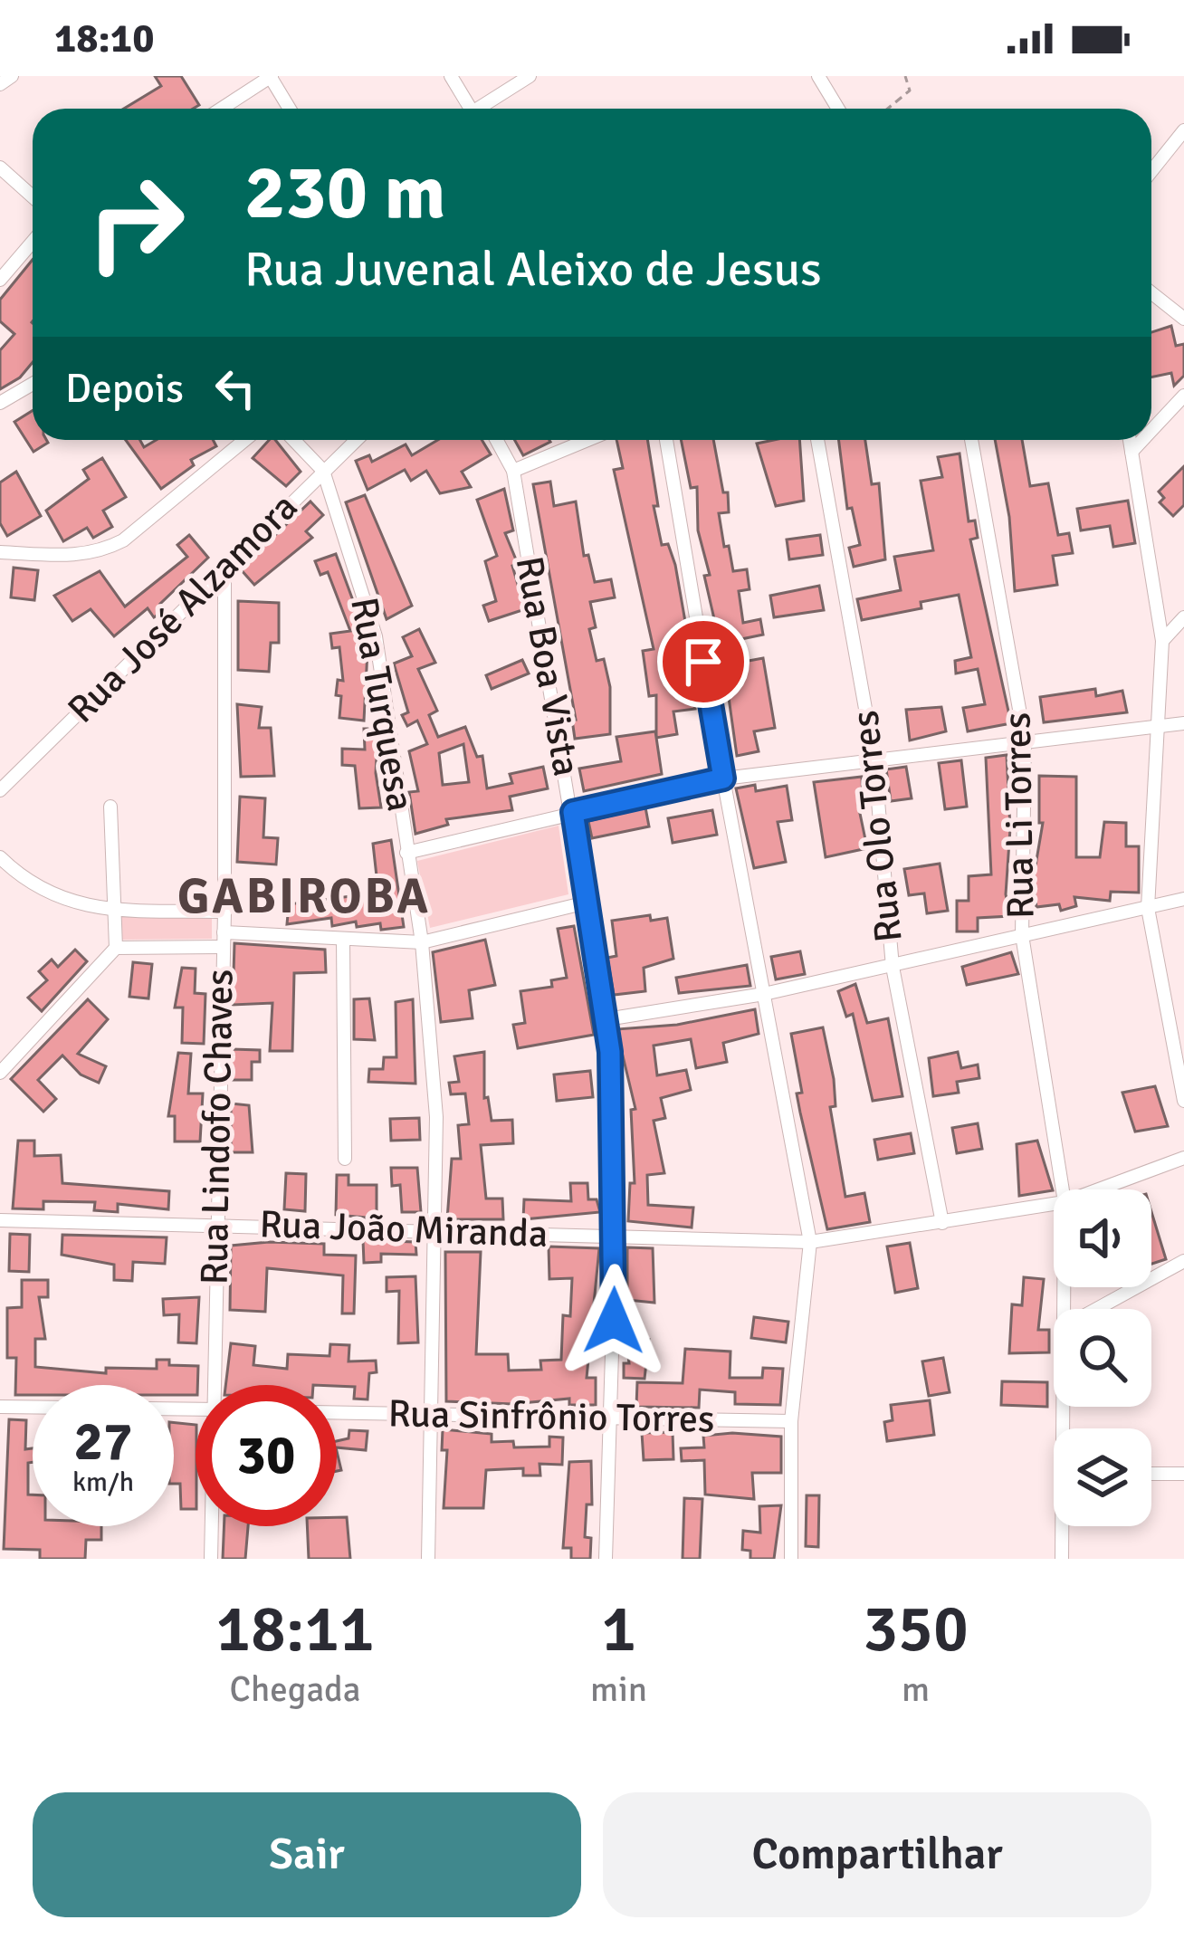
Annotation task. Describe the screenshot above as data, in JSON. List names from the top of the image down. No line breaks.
{"streets":{"street":["Rua José Alzamora","Rua Boa Vista","Rua Turquesa","Rua Li Torres","Rua Olo Torres","Rua Lindofo Chaves","Rua João Miranda","Rua Sinfrônio Torres"]},"crossings":[["Rua José Alzamora","Rua Turquesa"],["Rua José Alzamora","Rua Lindofo Chaves"],["Rua Boa Vista","Rua João Miranda"],["Rua Boa Vista","Rua Sinfrônio Torres"],["Rua Turquesa","Rua João Miranda"],["Rua Turquesa","Rua Sinfrônio Torres"],["Rua Olo Torres","Rua João Miranda"],["Rua Lindofo Chaves","Rua João Miranda"]],"districts":["GABIROBA"],"page":{"status":"18:10","turn":["230 m","Rua Juvenal Aleixo de Jesus"],"then":"Depois","speed":"27 km/h","limit":"30","eta":["18:11","Chegada","1","min","350","m"],"buttons":["Sair","Compartilhar"]}}
